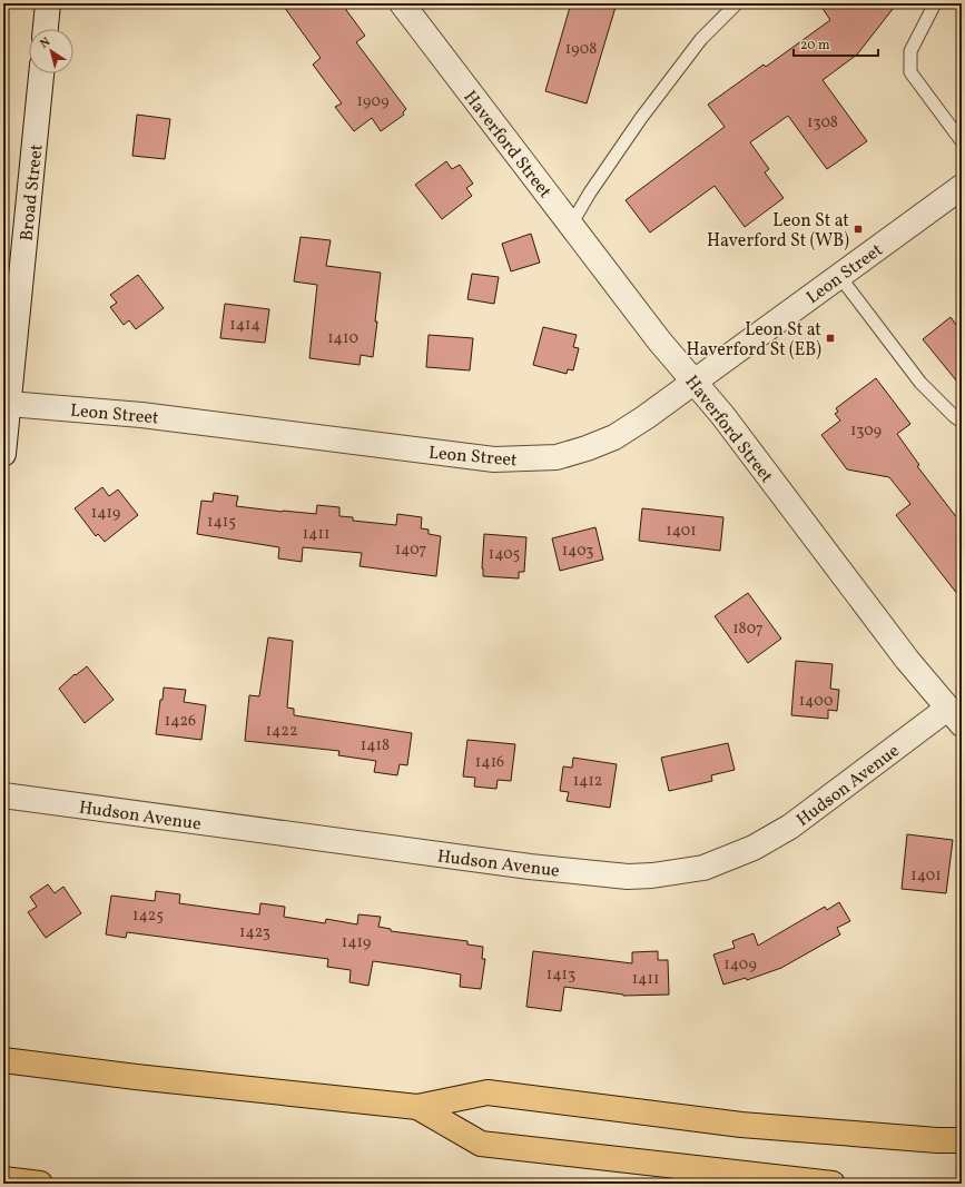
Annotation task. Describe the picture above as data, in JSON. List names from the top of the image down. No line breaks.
{"streets":{"street":["Haverford Street","Broad Street","Leon Street","Hudson Avenue"]},"crossings":[["Haverford Street","Leon Street"],["Haverford Street","Hudson Avenue"],["Broad Street","Leon Street"]],"places":{"transit":["Leon St at Haverford St (WB)","Leon St at Haverford St (EB)"]},"house_numbers":["1908","1909","1308","1414","1410","1309","1419","1415","1401","1411","1407","1403","1405","1807","1400","1426","1422","1418","1416","1412","1401","1425","1423","1419","1409","1413","1411"],"scale_bar":"20 m","north":"top left"}
